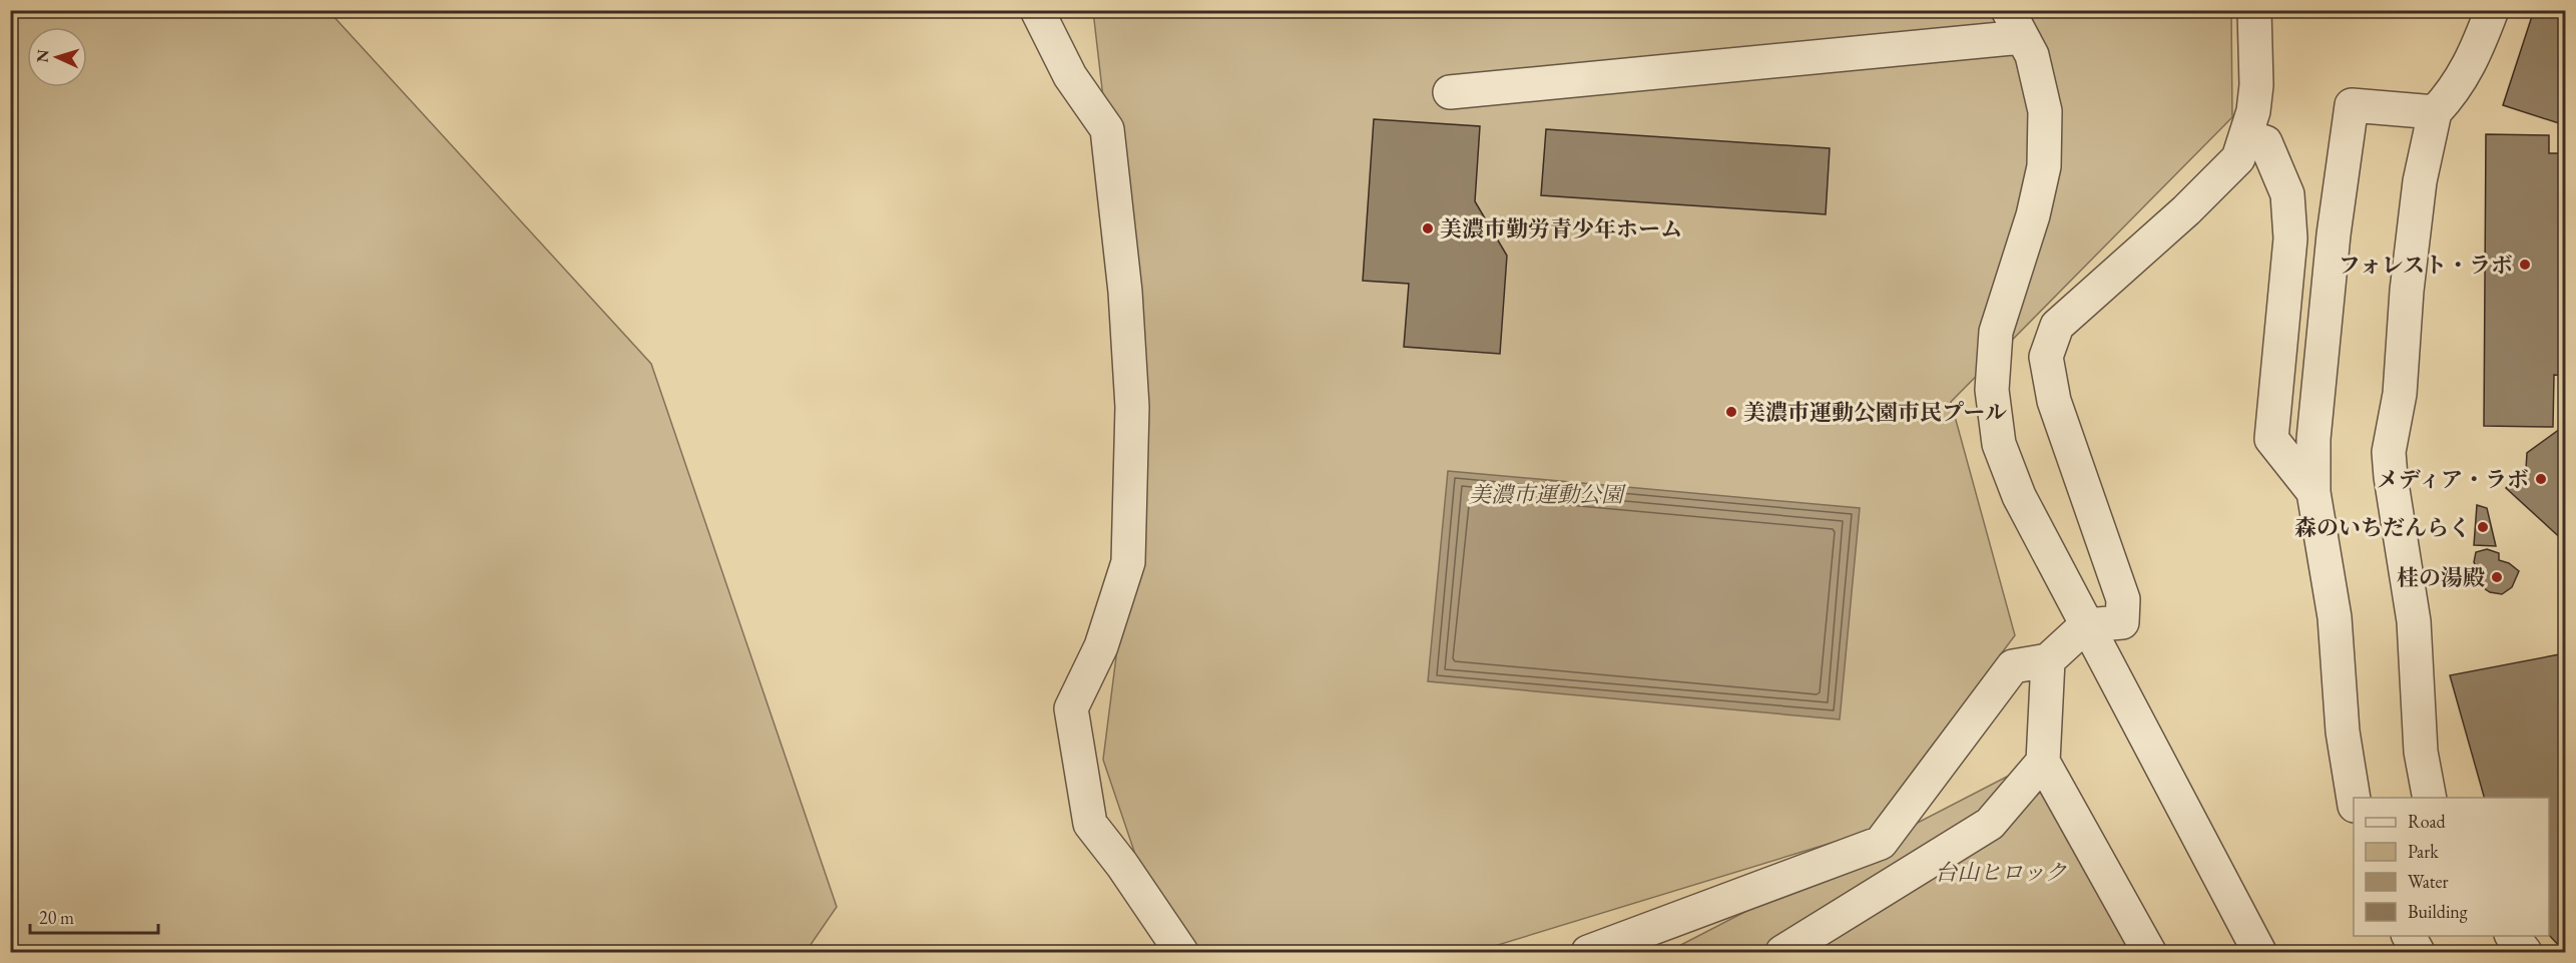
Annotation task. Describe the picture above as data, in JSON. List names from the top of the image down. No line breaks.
{"parks":["美濃市運動公園","台山ヒロック"],"places":["美濃市勤労青少年ホーム","フォレスト・ラボ","美濃市運動公園市民プール","メディア・ラボ","森のいちだんらく","桂の湯殿"],"legend":["Road","Park","Water","Building"],"scale_bar":"20 m","north":"left"}
